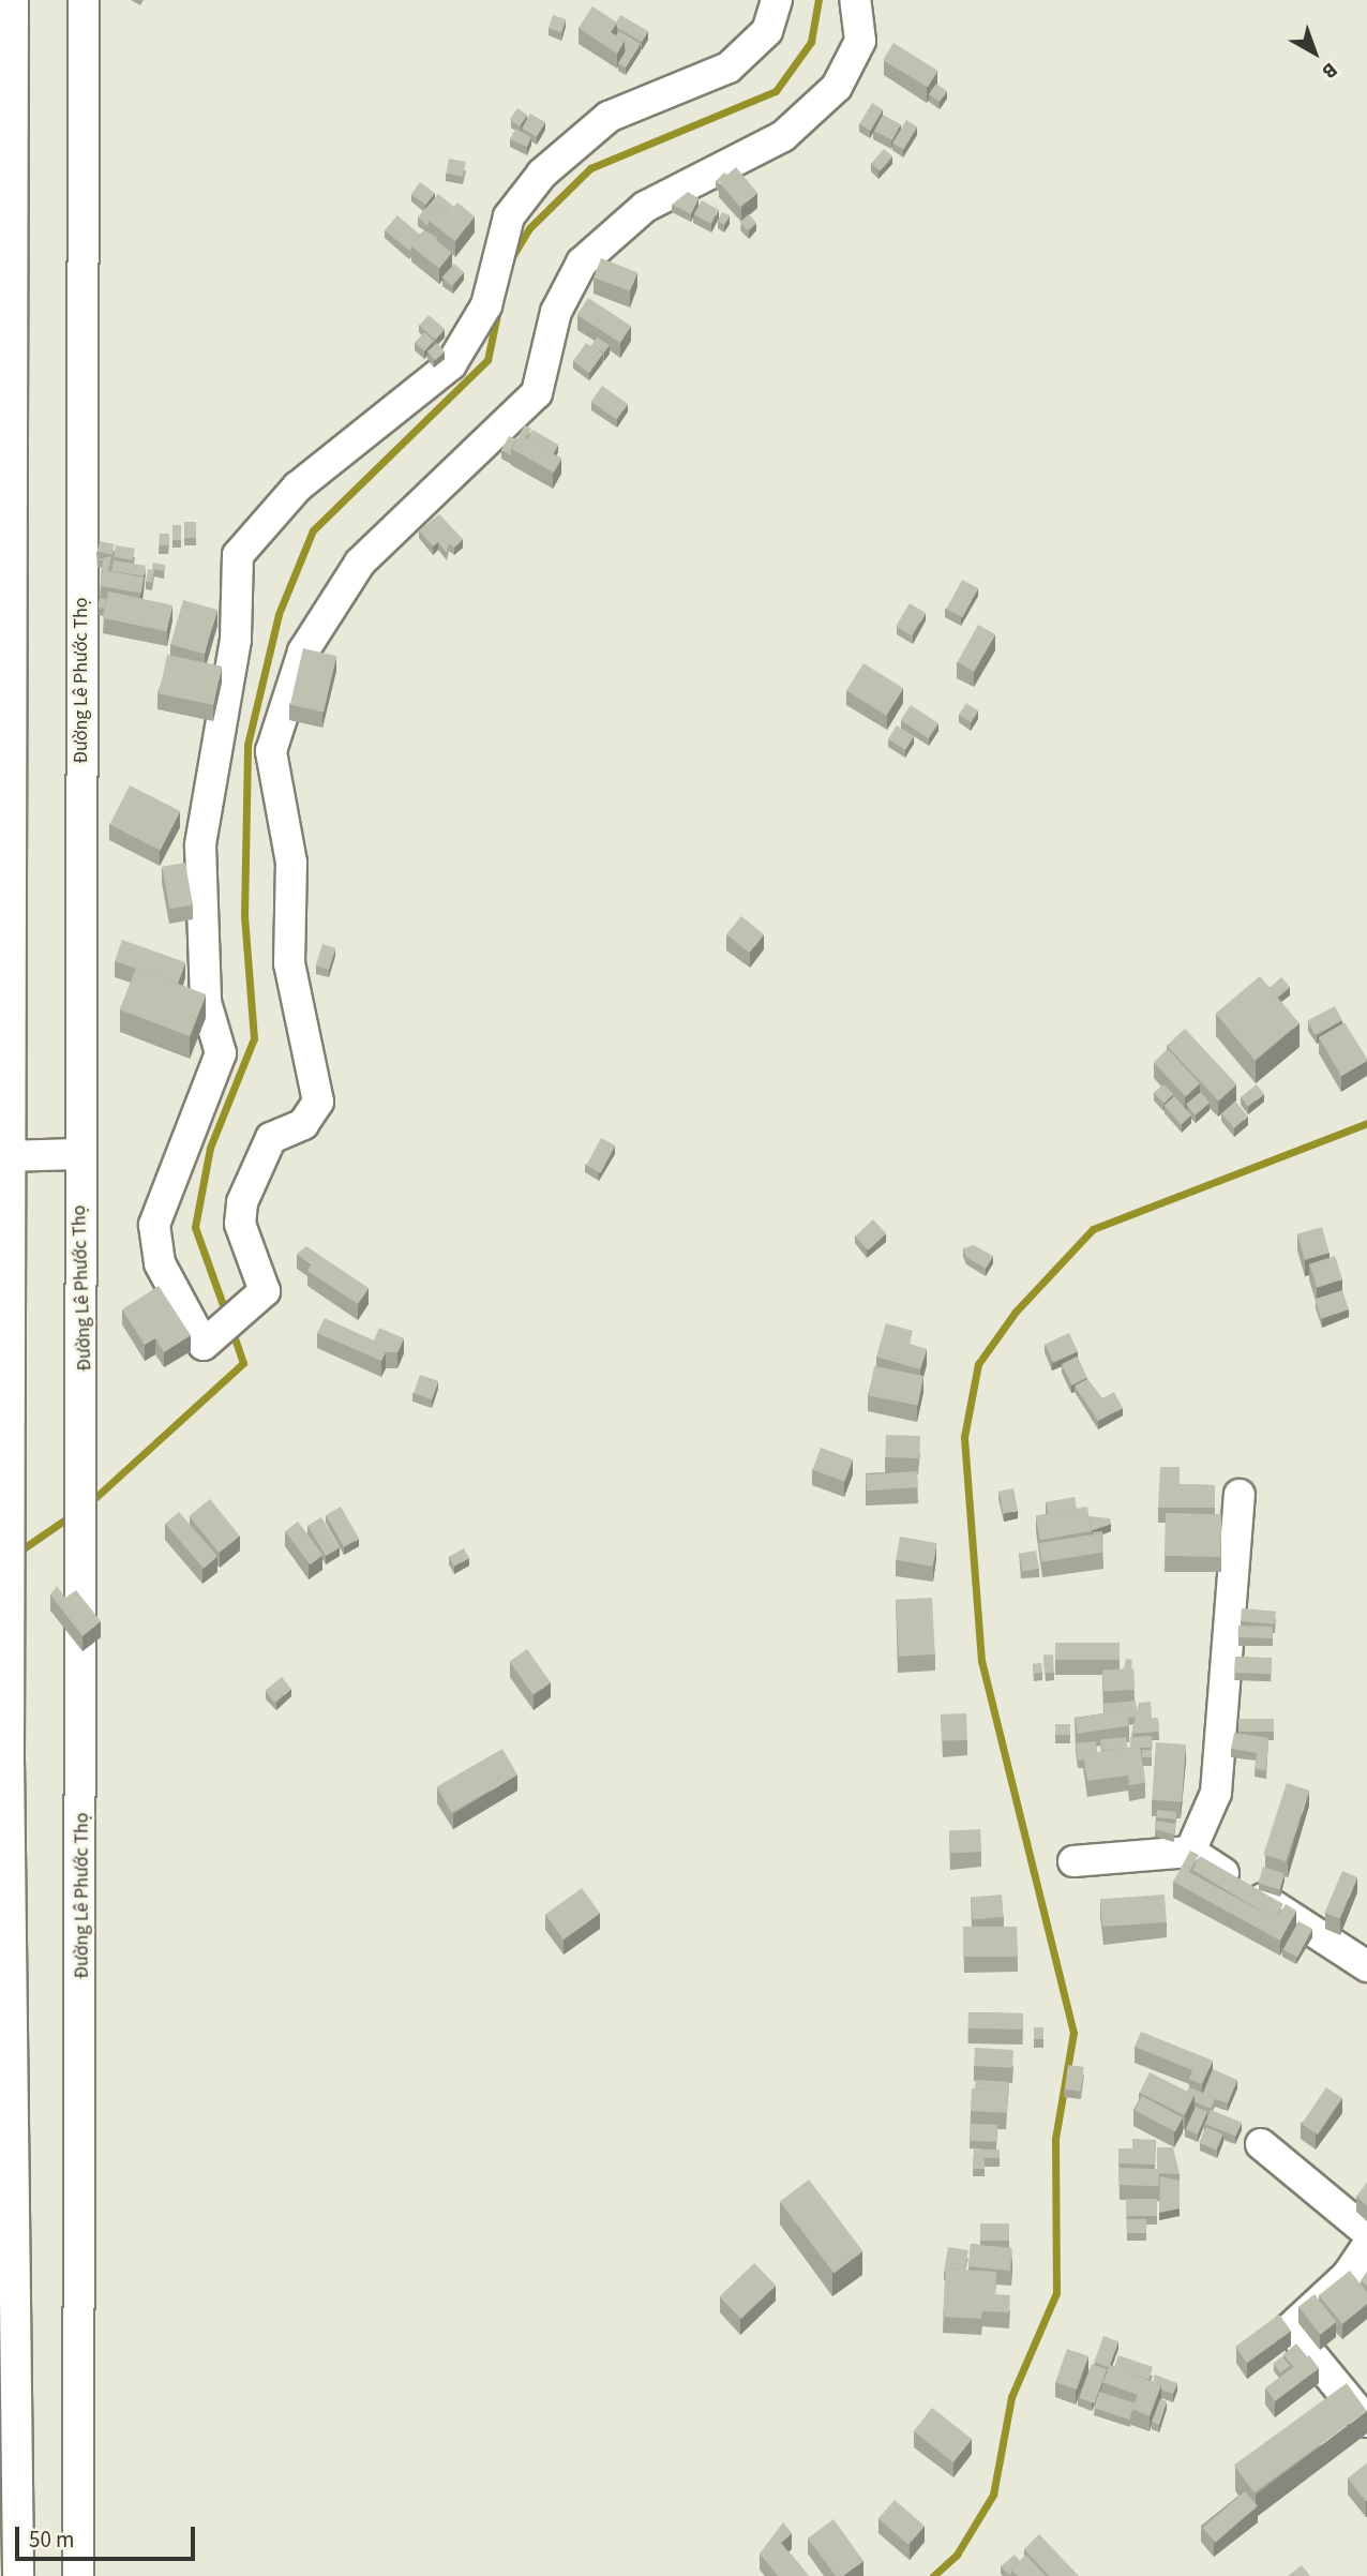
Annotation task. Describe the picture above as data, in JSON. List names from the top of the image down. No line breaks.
{"streets":{"street":["Đường Lê Phước Thọ"]},"scale_bar":"50 m","north":"bottom right"}
